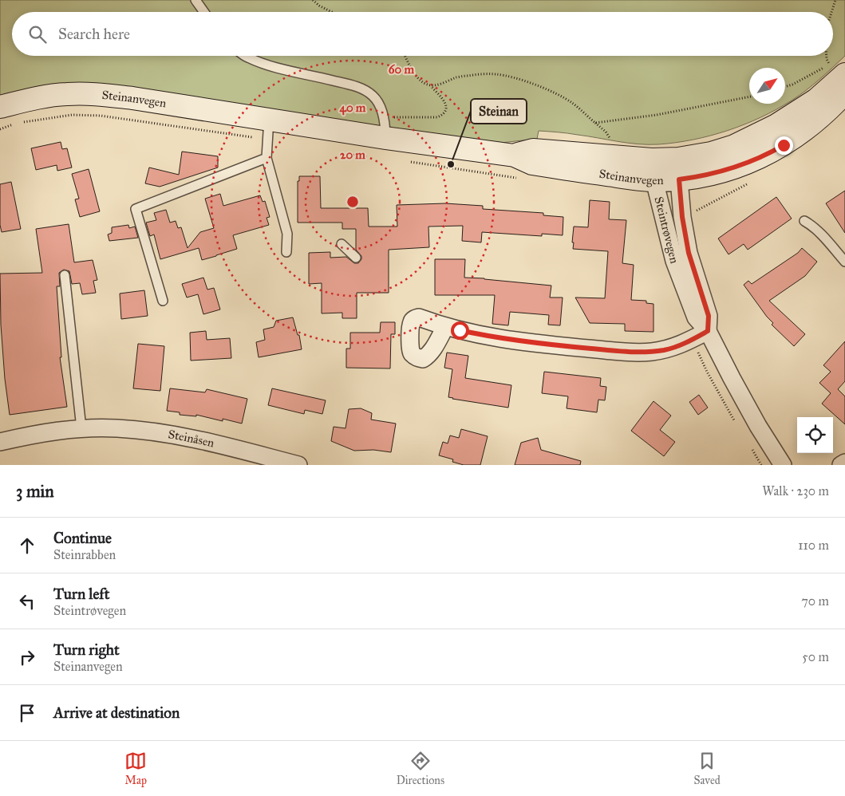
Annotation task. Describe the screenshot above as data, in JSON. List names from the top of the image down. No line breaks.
{"streets":{"main road":["Steinanvegen"],"street":["Steintrøvegen","Steinåsen"]},"crossings":[["Steinanvegen","Steintrøvegen"]],"places":["Steinan"],"north":"top right","page":{"search":"Search here","heading":["3 min","Walk · 230 m"],"list":[["Continue","Steinrabben","110 m"],["Turn left","Steintrøvegen","70 m"],["Turn right","Steinanvegen","50 m"],"Arrive at destination"],"nav":["Map","Directions","Saved"]},"rings":["60 m","40 m","20 m"]}
